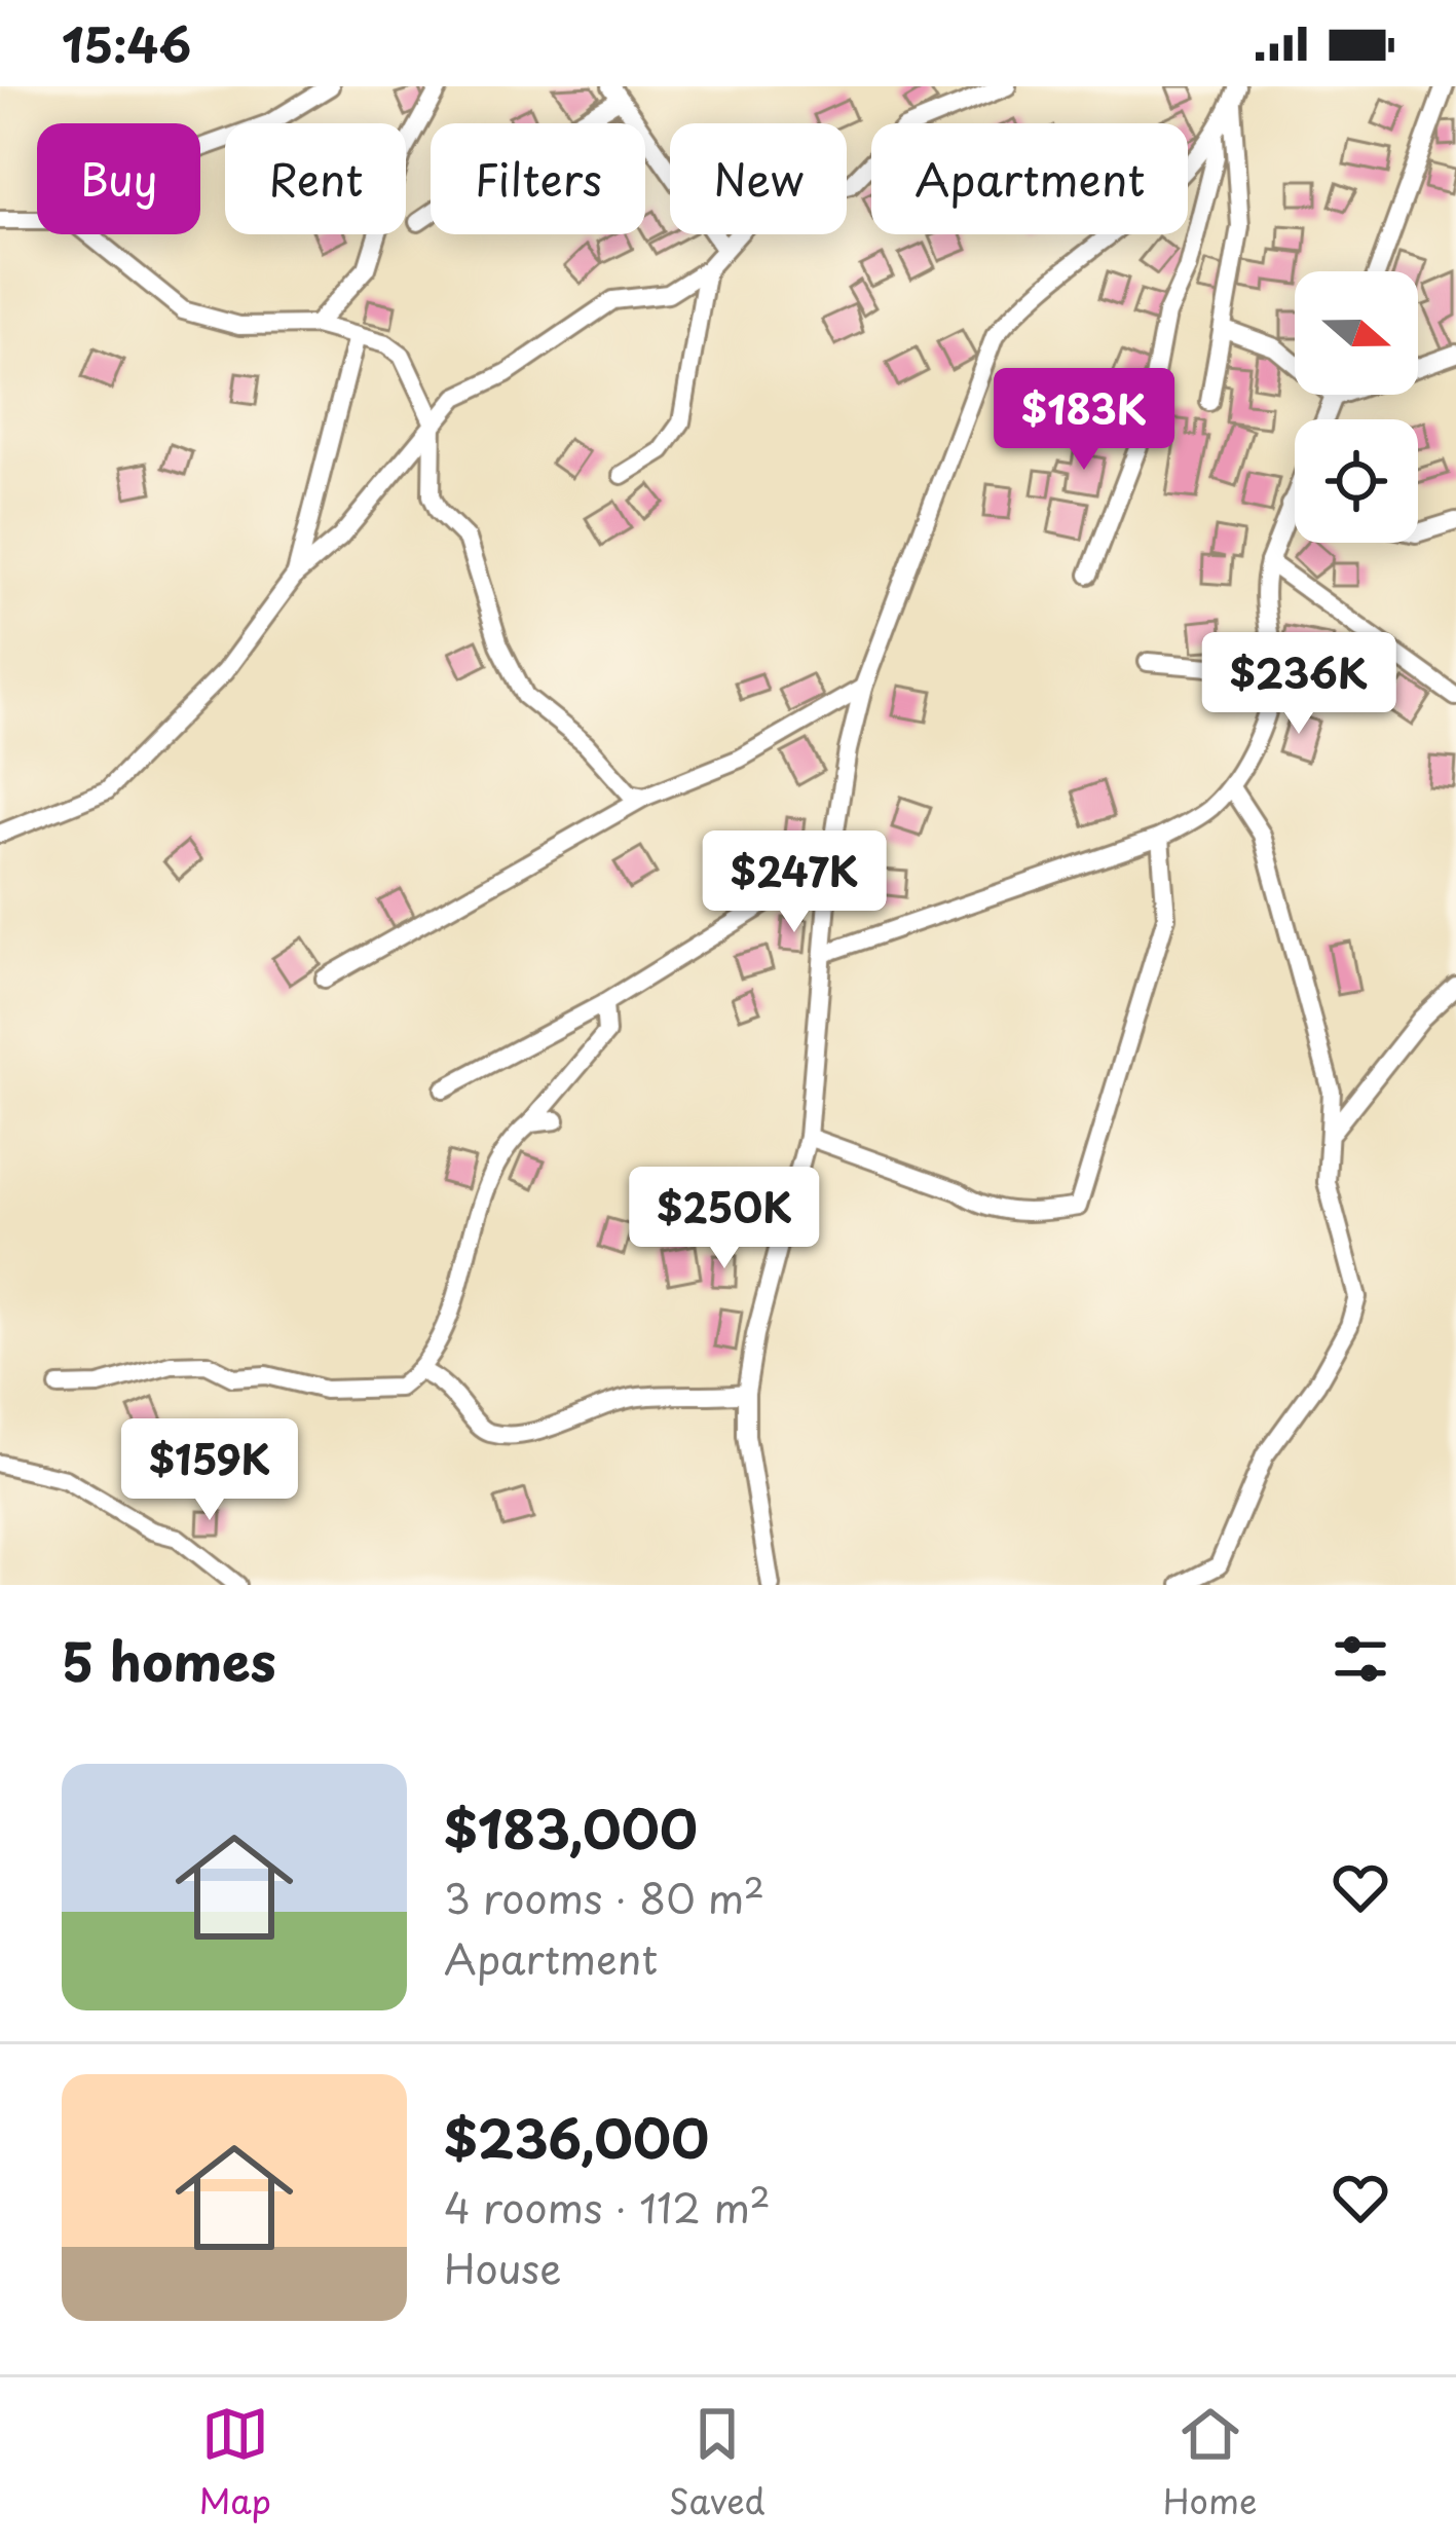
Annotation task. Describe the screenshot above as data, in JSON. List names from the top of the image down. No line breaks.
{"north":"right","page":{"status":"15:46","chip":["Buy","Rent","Filters","New","Apartment"],"price":["$183K","$236K","$247K","$250K","$159K"],"heading":"5 homes","list":[{"name":"$183,000","note":"3 rooms · 80 m² · Apartment"},{"name":"$236,000","note":"4 rooms · 112 m² · House"}],"tabs":["Map","Saved","Home"]}}
